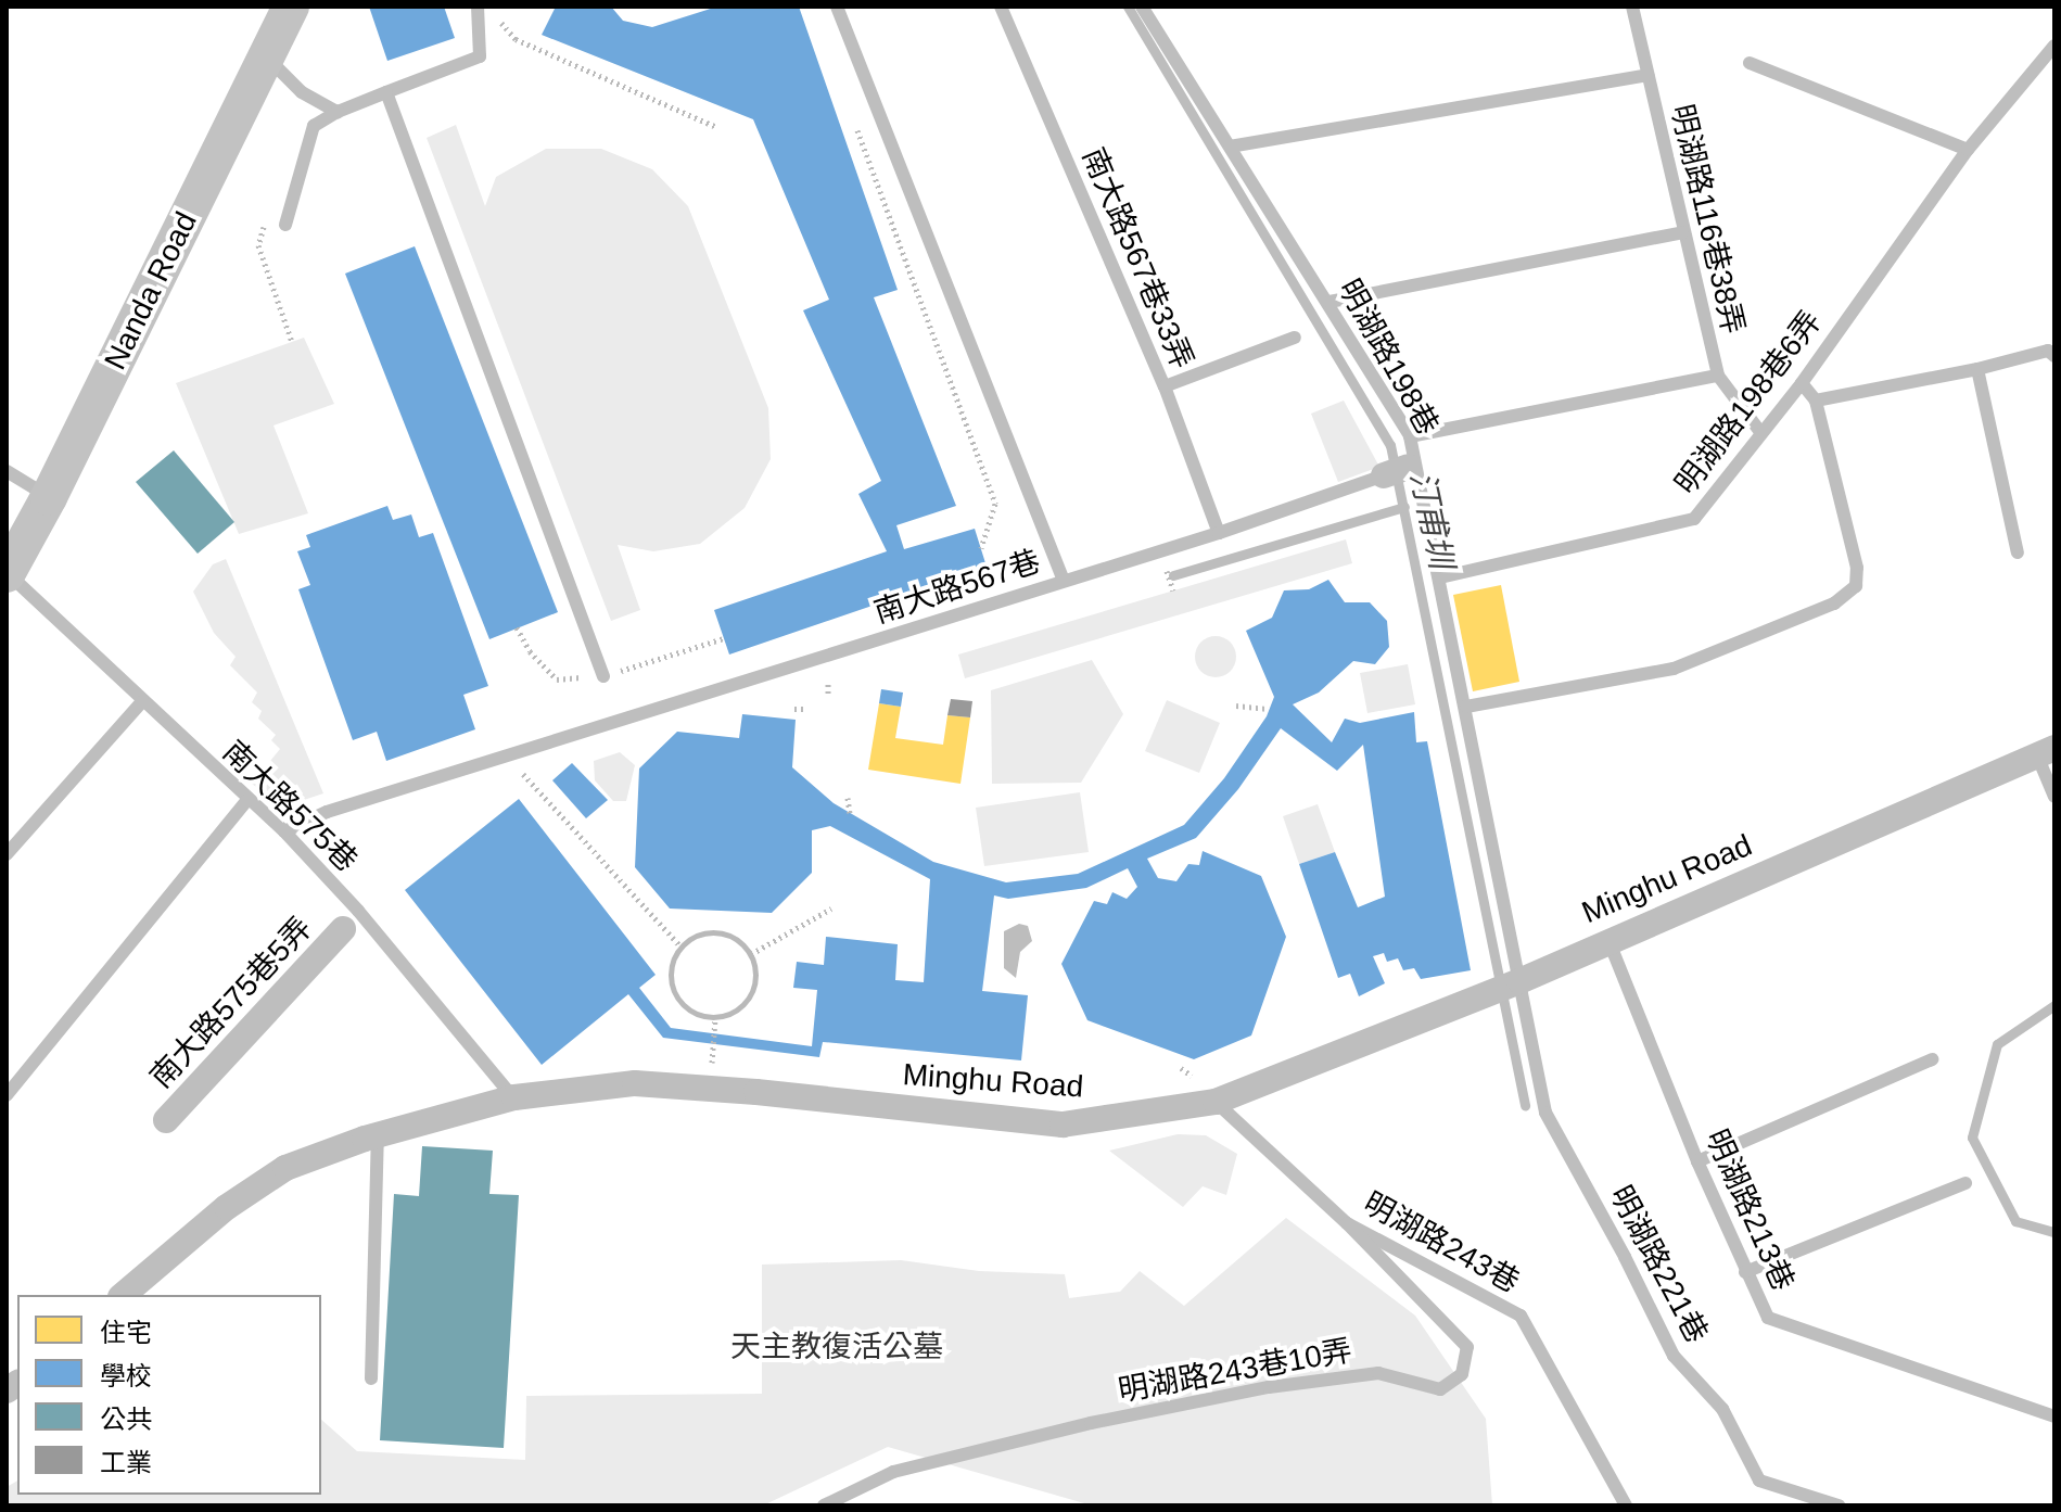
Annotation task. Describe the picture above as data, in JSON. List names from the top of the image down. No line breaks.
{"streets":{"main road":["Nanda Road"],"street":["Minghu Road","南大路575巷5弄"],"lane":["明湖路116巷38弄","南大路567巷33弄","明湖路198巷","明湖路198巷6弄","南大路567巷","南大路575巷","明湖路213巷","明湖路243巷","明湖路221巷","明湖路243巷10弄"]},"crossings":[["明湖路116巷38弄","明湖路198巷6弄"],["Nanda Road","南大路575巷"],["明湖路198巷","明湖路198巷6弄"],["明湖路198巷","Minghu Road"],["明湖路198巷","明湖路221巷"],["南大路567巷","南大路575巷"],["南大路575巷","Minghu Road"],["Minghu Road","明湖路213巷"],["Minghu Road","明湖路243巷"],["Minghu Road","明湖路221巷"],["明湖路243巷","明湖路243巷10弄"]],"water":["汀甫圳"],"parks":["天主教復活公墓"],"legend":["住宅","學校","公共","工業"]}
